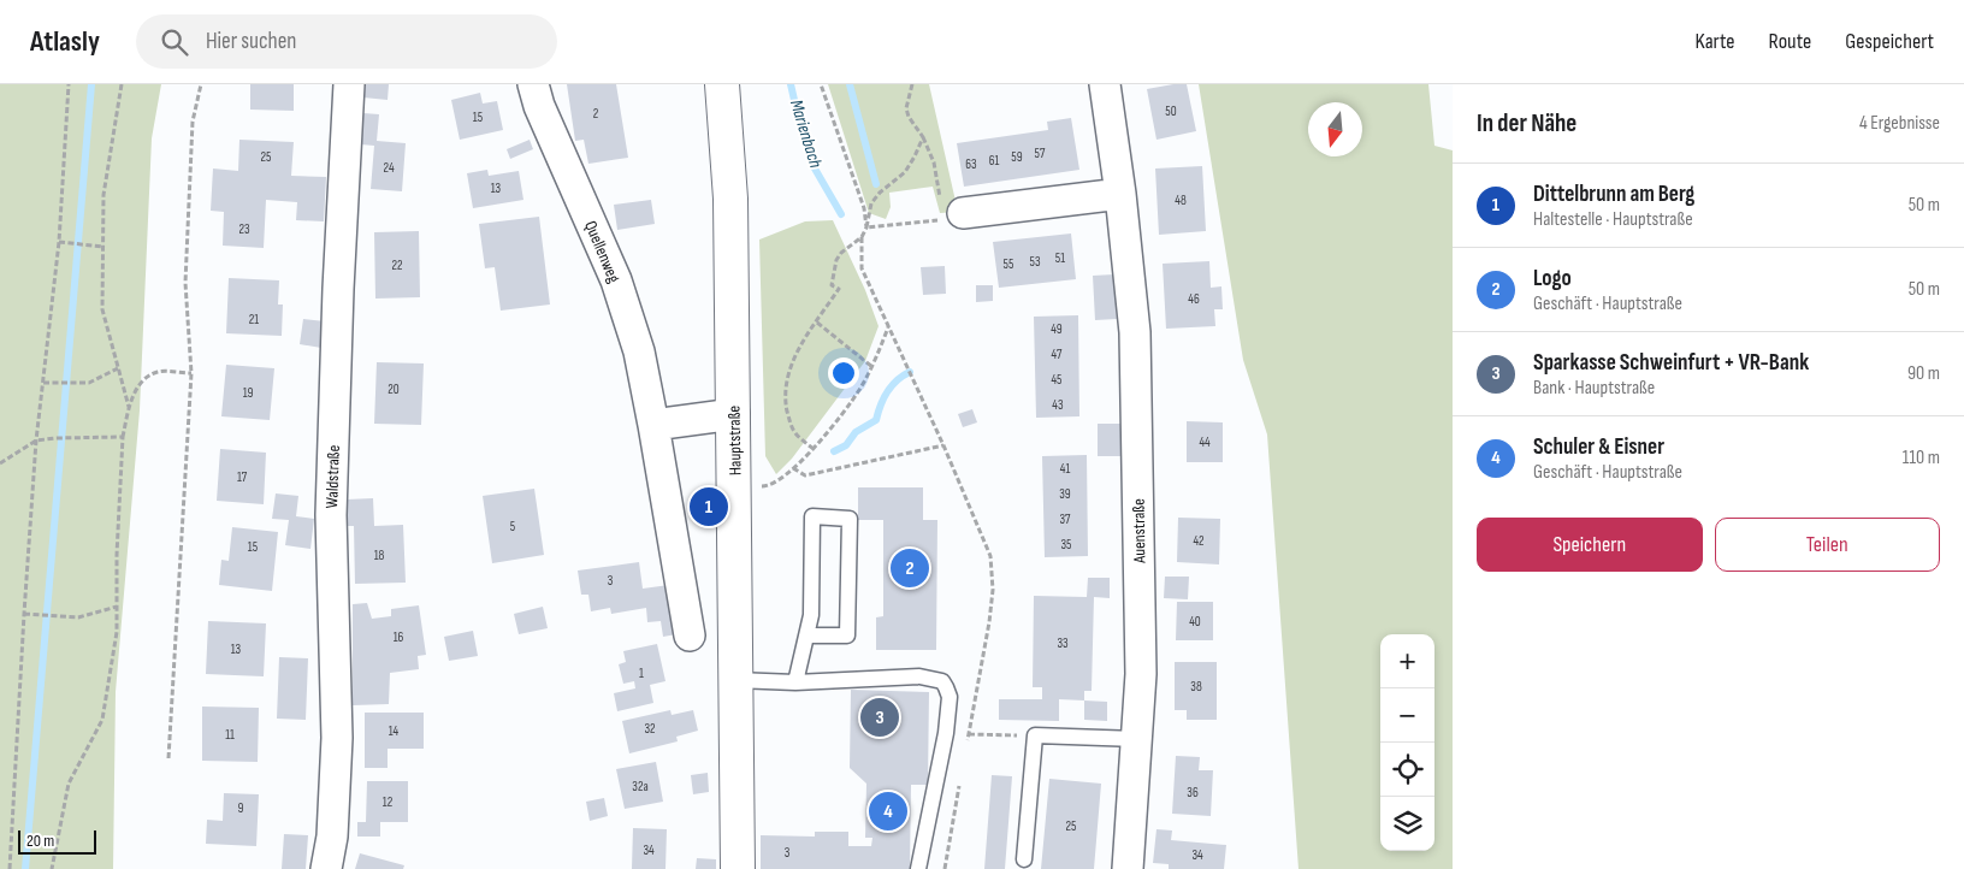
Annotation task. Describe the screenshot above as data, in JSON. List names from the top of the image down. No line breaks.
{"streets":{"street":["Quellenweg","Hauptstraße","Waldstraße","Auenstraße"]},"water":["Marienbach"],"house_numbers":["50","2","15","57","25","59","61","63","24","13","48","23","51","53","55","22","46","21","49","47","45","20","19","43","44","41","17","39","37","5","42","35","15","18","3","40","16","33","13","1","38","32","14","11","32a","36","12","9","25","34","3","34"],"scale_bar":"20 m","north":"bottom","page":{"header":"Atlasly","search":"Hier suchen","nav":["Karte","Route","Gespeichert"],"heading":["In der Nähe","4 Ergebnisse"],"list":[{"mark":"1","name":"Dittelbrunn am Berg","note":"Haltestelle · Hauptstraße","value":"50 m"},{"mark":"2","name":"Logo","note":"Geschäft · Hauptstraße","value":"50 m"},{"mark":"3","name":"Sparkasse Schweinfurt + VR-Bank","note":"Bank · Hauptstraße","value":"90 m"},{"mark":"4","name":"Schuler & Eisner","note":"Geschäft · Hauptstraße","value":"110 m"}],"pins":["1","2","3","4"],"buttons":["Speichern","Teilen"],"map_buttons":["+","−"],"scale":"20 m"}}
